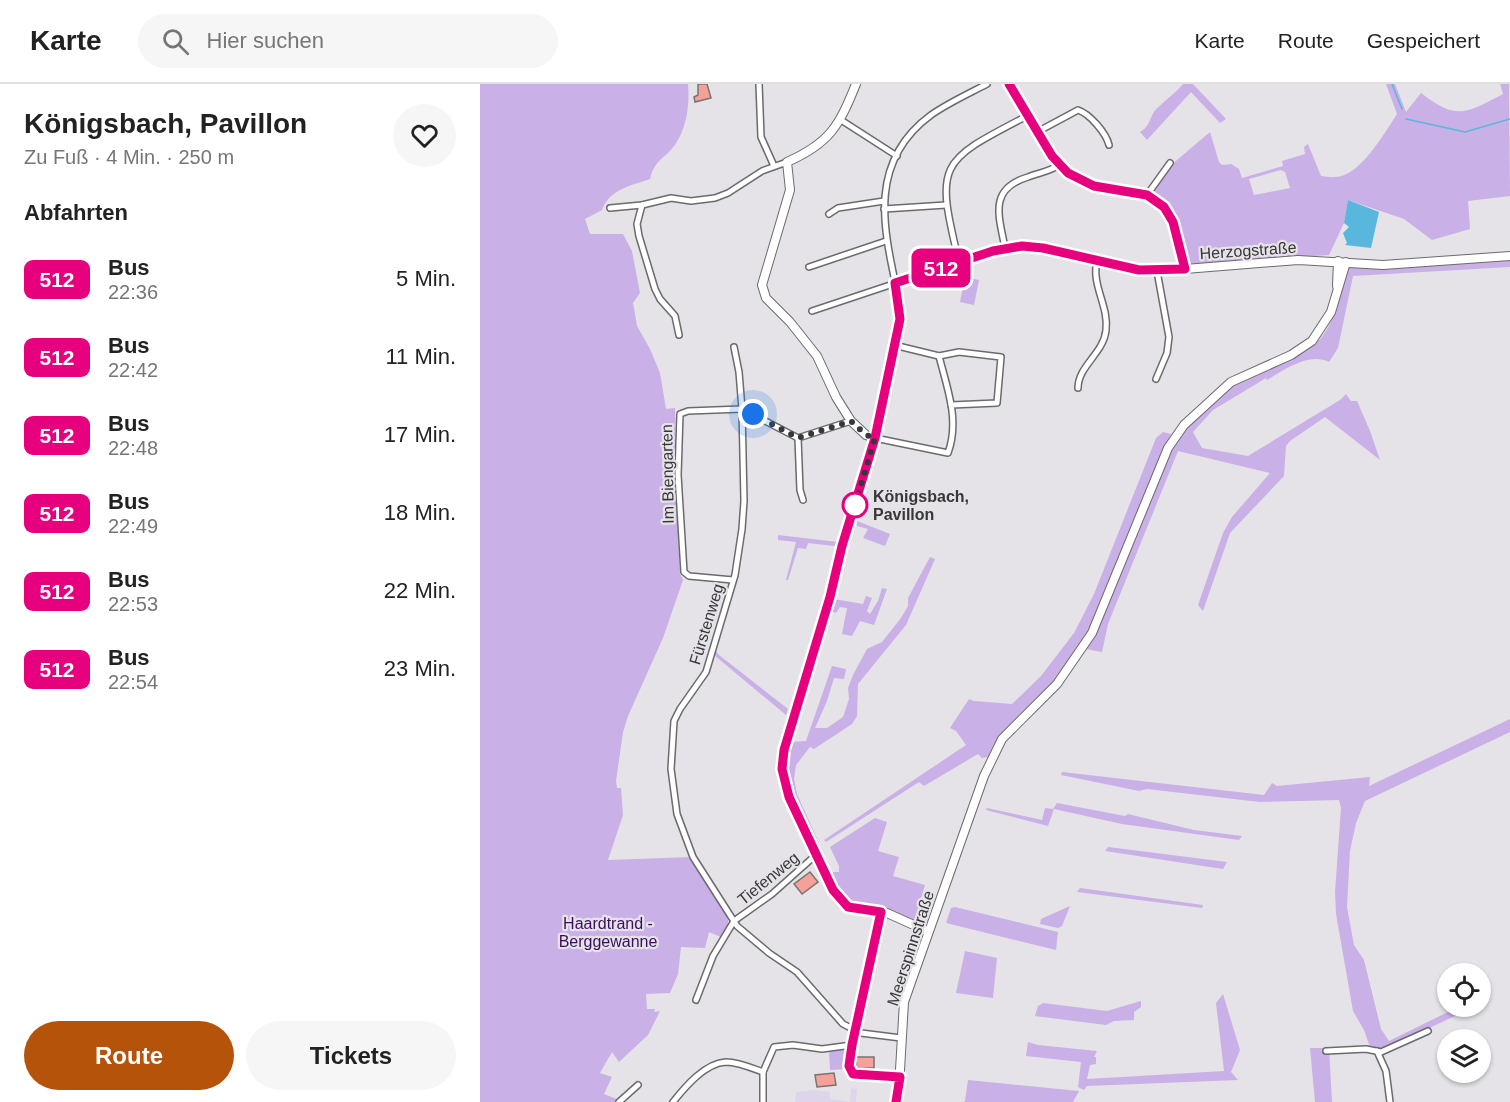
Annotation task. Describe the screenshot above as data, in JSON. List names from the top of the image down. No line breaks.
{"streets":{"street":["Herzogstraße","Im Biengarten","Fürstenweg","Tiefenweg","Meerspinnstraße"]},"crossings":[["Herzogstraße","Meerspinnstraße"],["Im Biengarten","Fürstenweg"],["Fürstenweg","Tiefenweg"]],"parks":["Haardtrand - Berggewanne"],"places":["Königsbach, Pavillon"],"lines":["bus line 512"],"page":{"header":"Karte","search":"Hier suchen","nav":["Karte","Route","Gespeichert"],"heading":[["Königsbach, Pavillon","Zu Fuß · 4 Min. · 250 m"],"Abfahrten"],"on_map":"512","list":[{"mark":"512","name":"Bus","note":"22:36","value":"5 Min."},{"mark":"512","name":"Bus","note":"22:42","value":"11 Min."},{"mark":"512","name":"Bus","note":"22:48","value":"17 Min."},{"mark":"512","name":"Bus","note":"22:49","value":"18 Min."},{"mark":"512","name":"Bus","note":"22:53","value":"22 Min."},{"mark":"512","name":"Bus","note":"22:54","value":"23 Min."}],"buttons":["Route","Tickets"]}}
